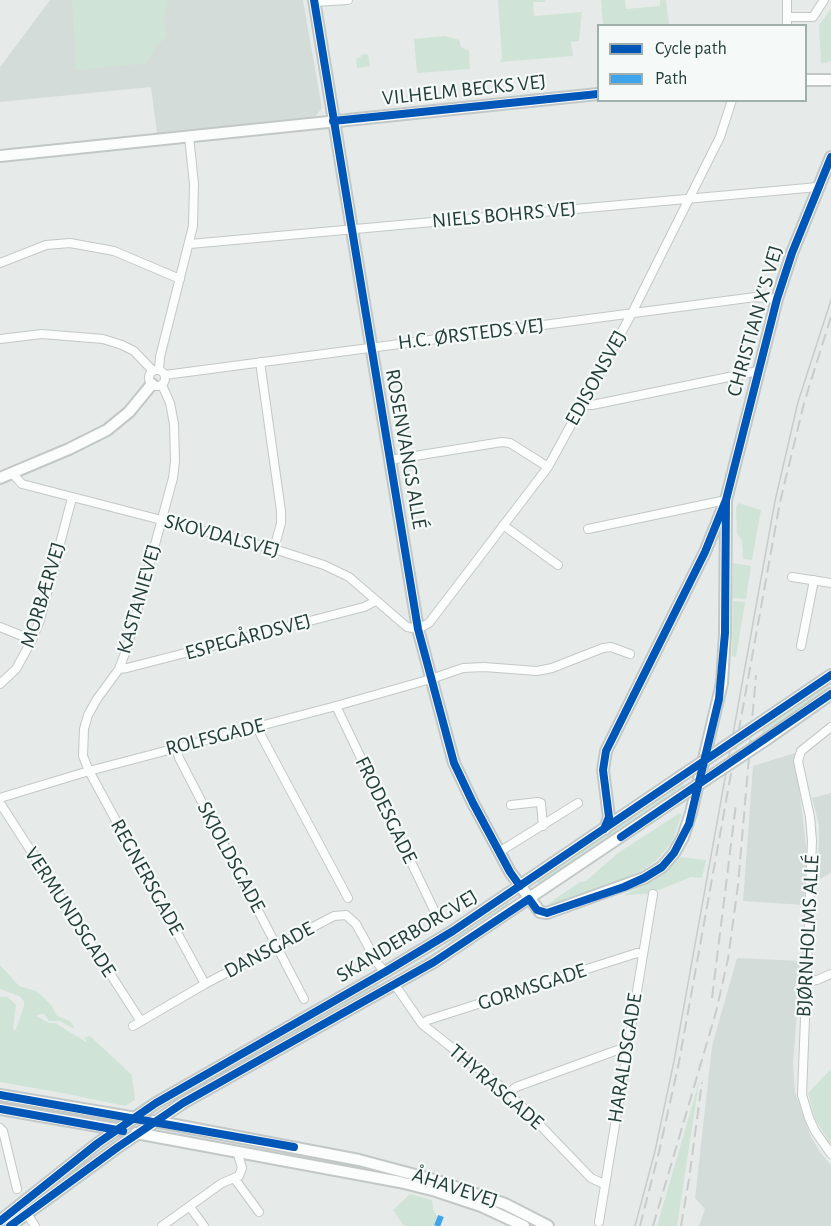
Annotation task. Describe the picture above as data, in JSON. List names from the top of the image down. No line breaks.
{"streets":{"street":["VILHELM BECKS VEJ","NIELS BOHRS VEJ","CHRISTIAN X'S VEJ","H.C. ØRSTEDS VEJ","EDISONSVEJ","ROSENVANGS ALLÉ","SKOVDALSVEJ","MORBÆRVEJ","KASTANIEVEJ","ESPEGÅRDSVEJ","ROLFSGADE","FRODESGADE","SKJOLDSGADE","REGNERSGADE","VERMUNDSGADE","SKANDERBORGVEJ","BJØRNHOLMS ALLÉ","DANSGADE","GORMSGADE","HARALDSGADE","THYRASGADE","ÅHAVEVEJ"]},"crossings":[["VILHELM BECKS VEJ","ROSENVANGS ALLÉ"],["NIELS BOHRS VEJ","CHRISTIAN X'S VEJ"],["NIELS BOHRS VEJ","EDISONSVEJ"],["NIELS BOHRS VEJ","ROSENVANGS ALLÉ"],["CHRISTIAN X'S VEJ","H.C. ØRSTEDS VEJ"],["CHRISTIAN X'S VEJ","ROSENVANGS ALLÉ"],["CHRISTIAN X'S VEJ","SKANDERBORGVEJ"],["H.C. ØRSTEDS VEJ","EDISONSVEJ"],["H.C. ØRSTEDS VEJ","ROSENVANGS ALLÉ"],["EDISONSVEJ","ROSENVANGS ALLÉ"],["EDISONSVEJ","SKOVDALSVEJ"],["ROSENVANGS ALLÉ","SKOVDALSVEJ"],["ROSENVANGS ALLÉ","ROLFSGADE"],["ROSENVANGS ALLÉ","SKANDERBORGVEJ"],["SKOVDALSVEJ","MORBÆRVEJ"],["SKOVDALSVEJ","KASTANIEVEJ"],["SKOVDALSVEJ","ESPEGÅRDSVEJ"],["KASTANIEVEJ","ESPEGÅRDSVEJ"],["KASTANIEVEJ","ROLFSGADE"],["KASTANIEVEJ","REGNERSGADE"],["ROLFSGADE","FRODESGADE"],["ROLFSGADE","SKJOLDSGADE"],["ROLFSGADE","REGNERSGADE"],["ROLFSGADE","VERMUNDSGADE"],["SKJOLDSGADE","DANSGADE"],["REGNERSGADE","DANSGADE"],["VERMUNDSGADE","DANSGADE"],["SKANDERBORGVEJ","DANSGADE"],["SKANDERBORGVEJ","THYRASGADE"],["SKANDERBORGVEJ","ÅHAVEVEJ"],["GORMSGADE","HARALDSGADE"],["GORMSGADE","THYRASGADE"],["HARALDSGADE","THYRASGADE"]],"legend":["Cycle path","Path"]}
